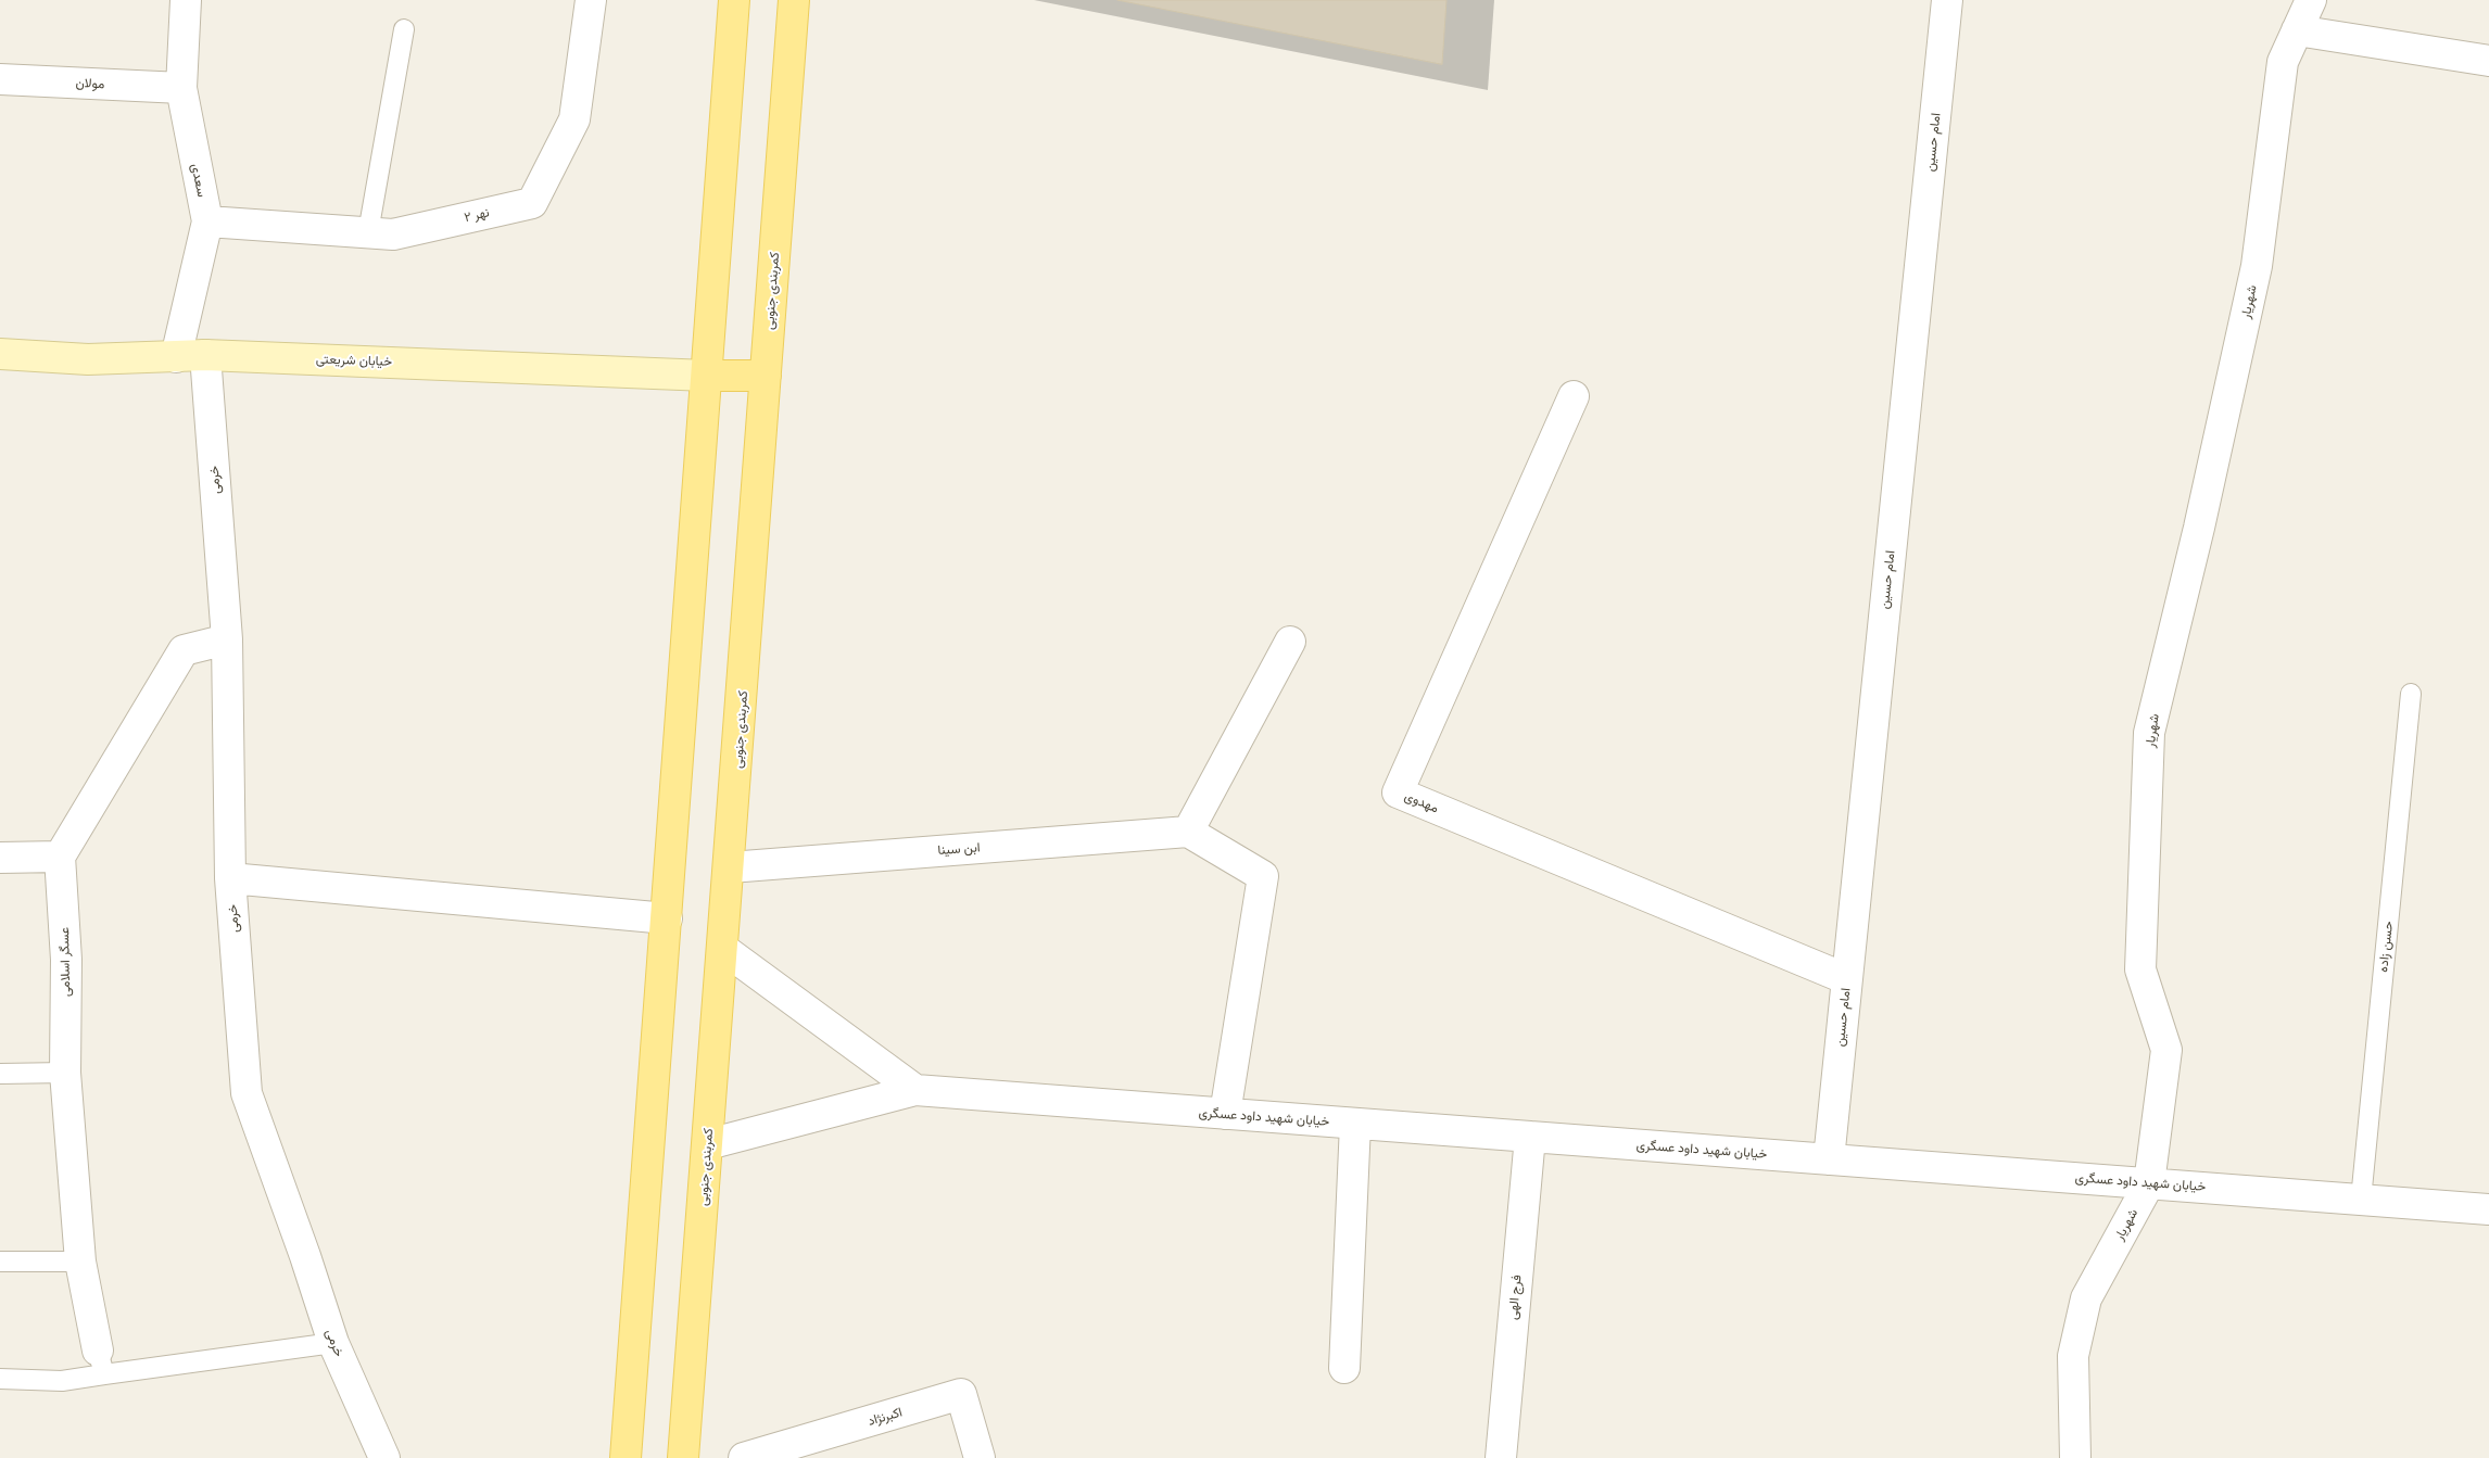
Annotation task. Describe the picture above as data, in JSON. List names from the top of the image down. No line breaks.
{"streets":{"main road":["کمربندی جنوبی","خیابان شریعتی"],"street":["مولان","امام حسین","سعدی","نهر ۲","شهریار","خرمی","مهدوی","ابن سینا","عسگر اسلامی","خیابان شهید داود عسگری","فرج الهی","اکبرنژاد"],"lane":["حسن زاده"]},"crossings":[["مولان","سعدی"],["امام حسین","مهدوی"],["امام حسین","خیابان شهید داود عسگری"],["سعدی","نهر ۲"],["سعدی","خیابان شریعتی"],["کمربندی جنوبی","ابن سینا"],["شهریار","خیابان شهید داود عسگری"],["خیابان شریعتی","خرمی"],["حسن زاده","خیابان شهید داود عسگری"],["خیابان شهید داود عسگری","فرج الهی"]]}
